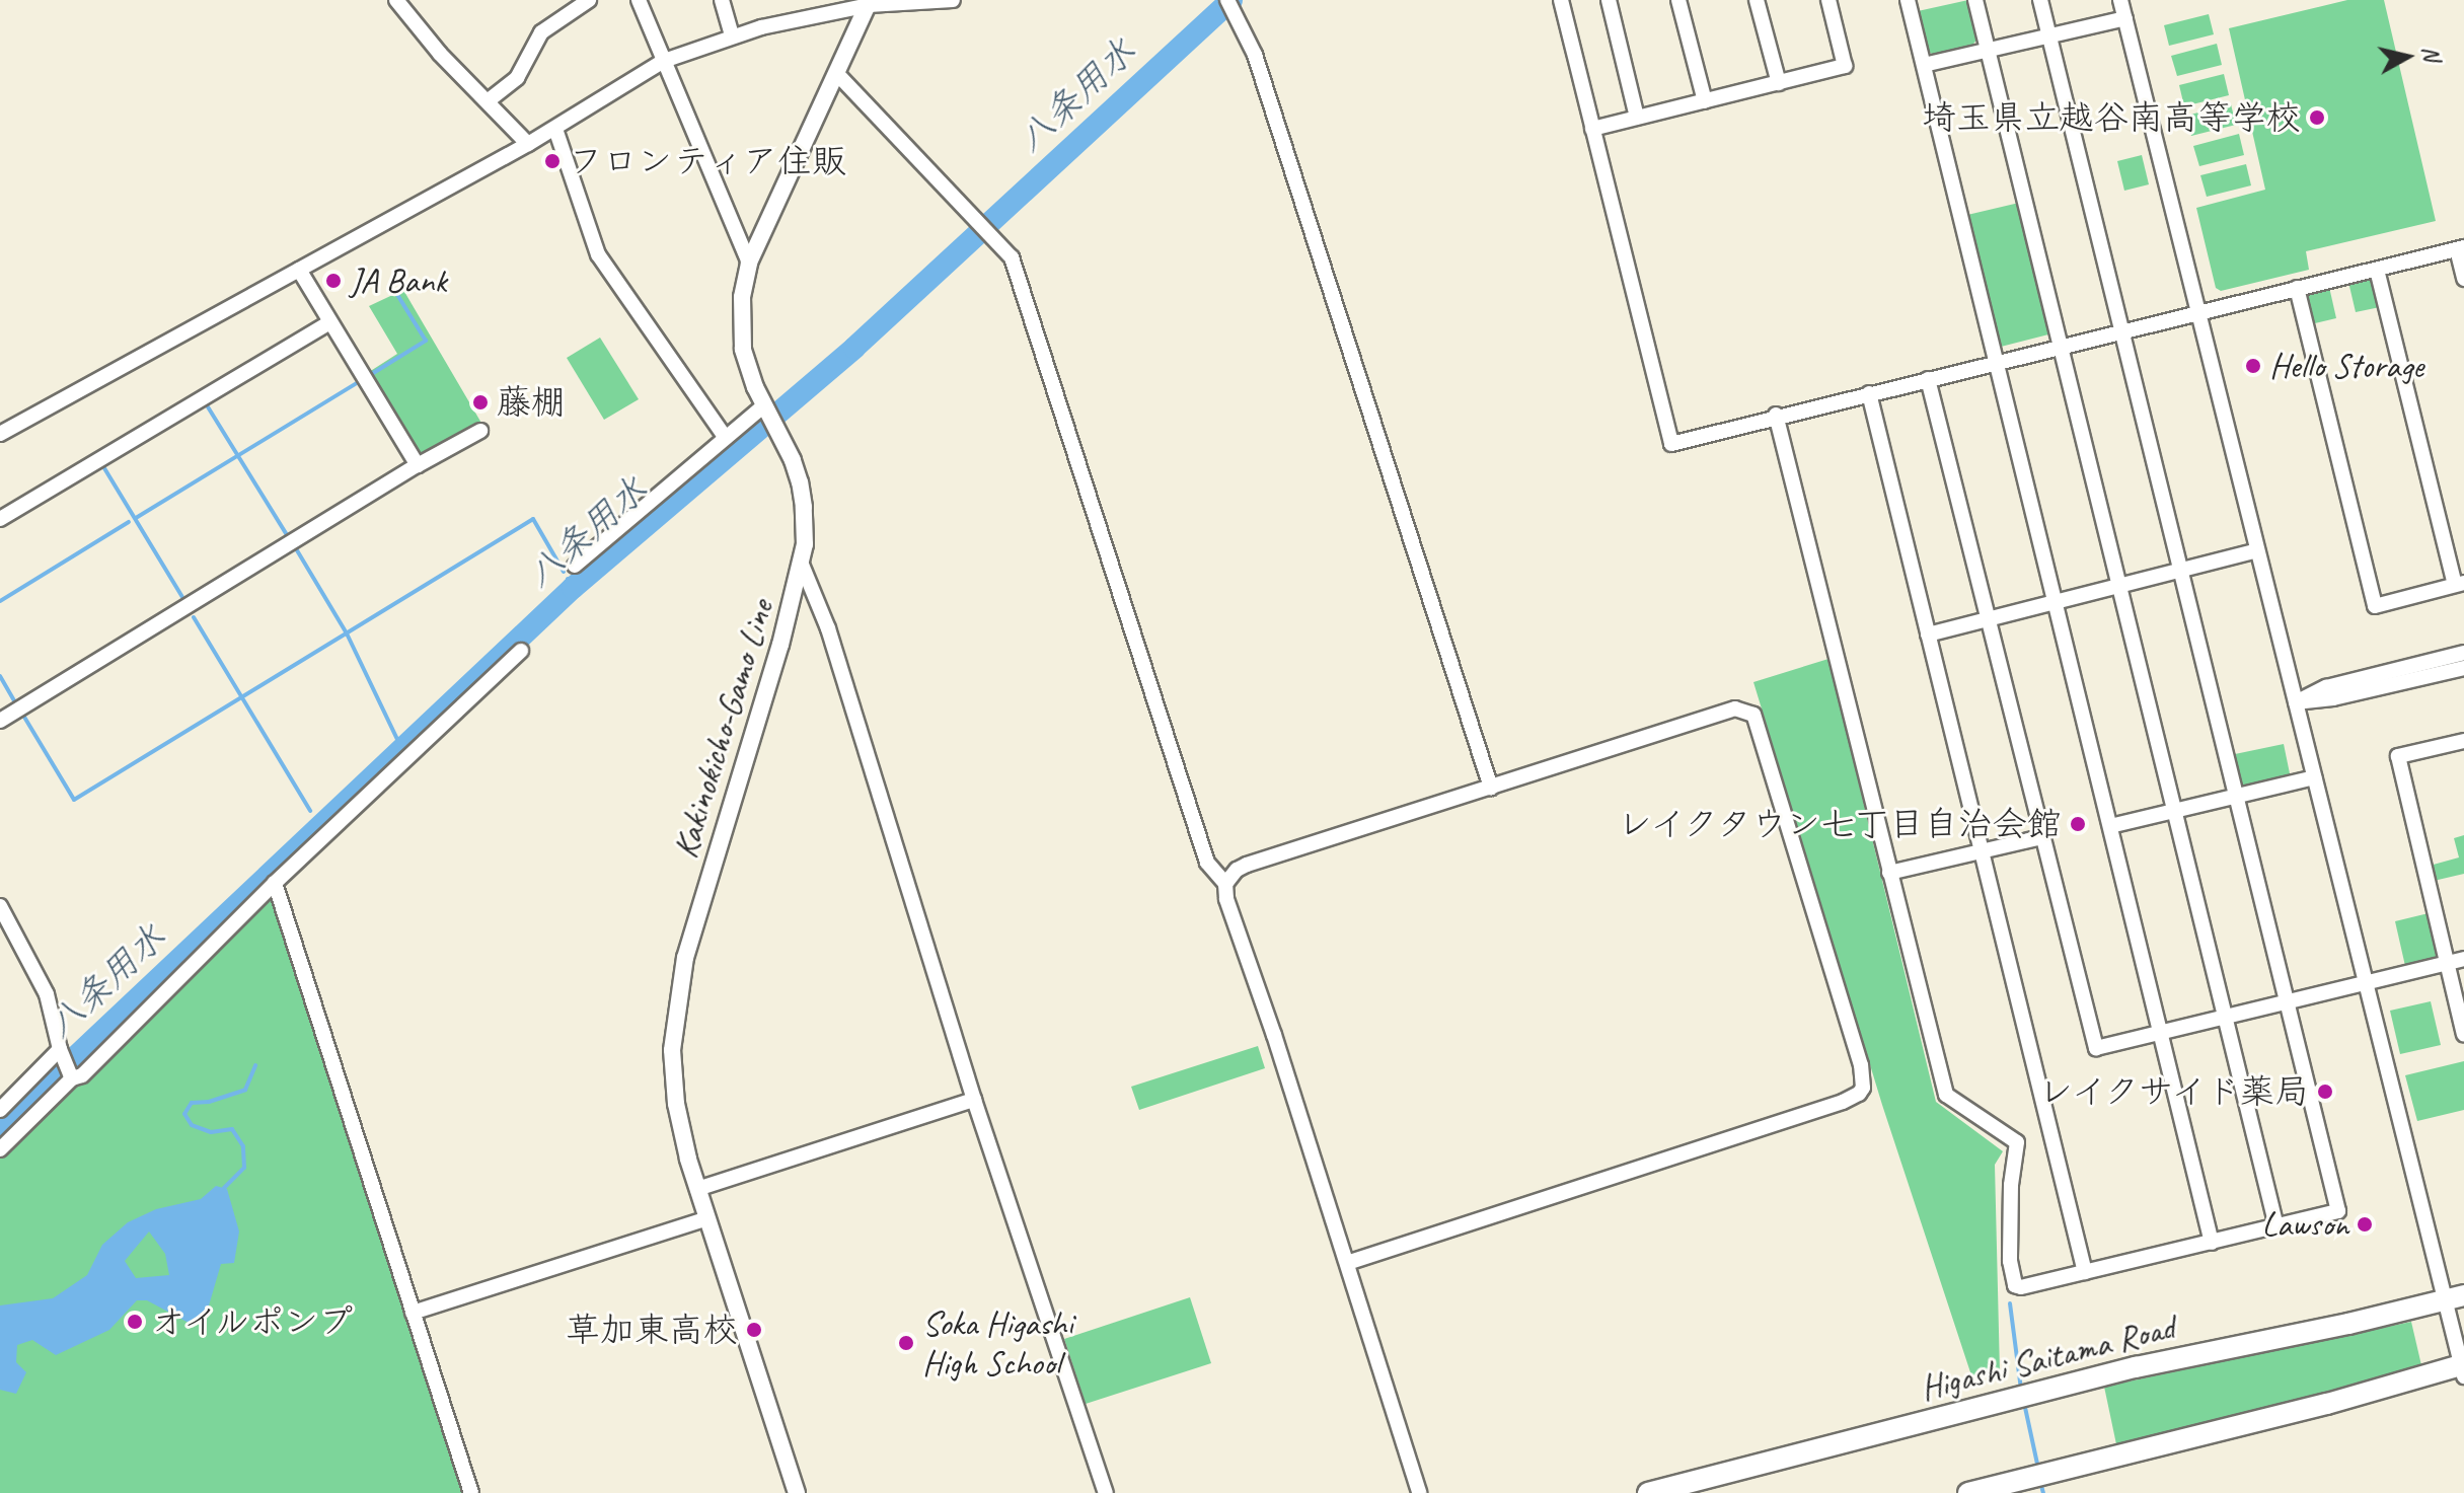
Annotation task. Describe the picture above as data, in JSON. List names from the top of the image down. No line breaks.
{"streets":{"highway":["Higashi Saitama Road"],"main road":["Kakinokicho-Gamo Line"]},"water":["八条用水"],"places":["埼玉県立越谷南高等学校","フロンティア住販","JA Bank","Hello Storage","藤棚","レイクタウン七丁目自治会館","レイクサイド薬局","Lawson","オイルポンプ","草加東高校","Soka Higashi High School"],"north":"right"}
